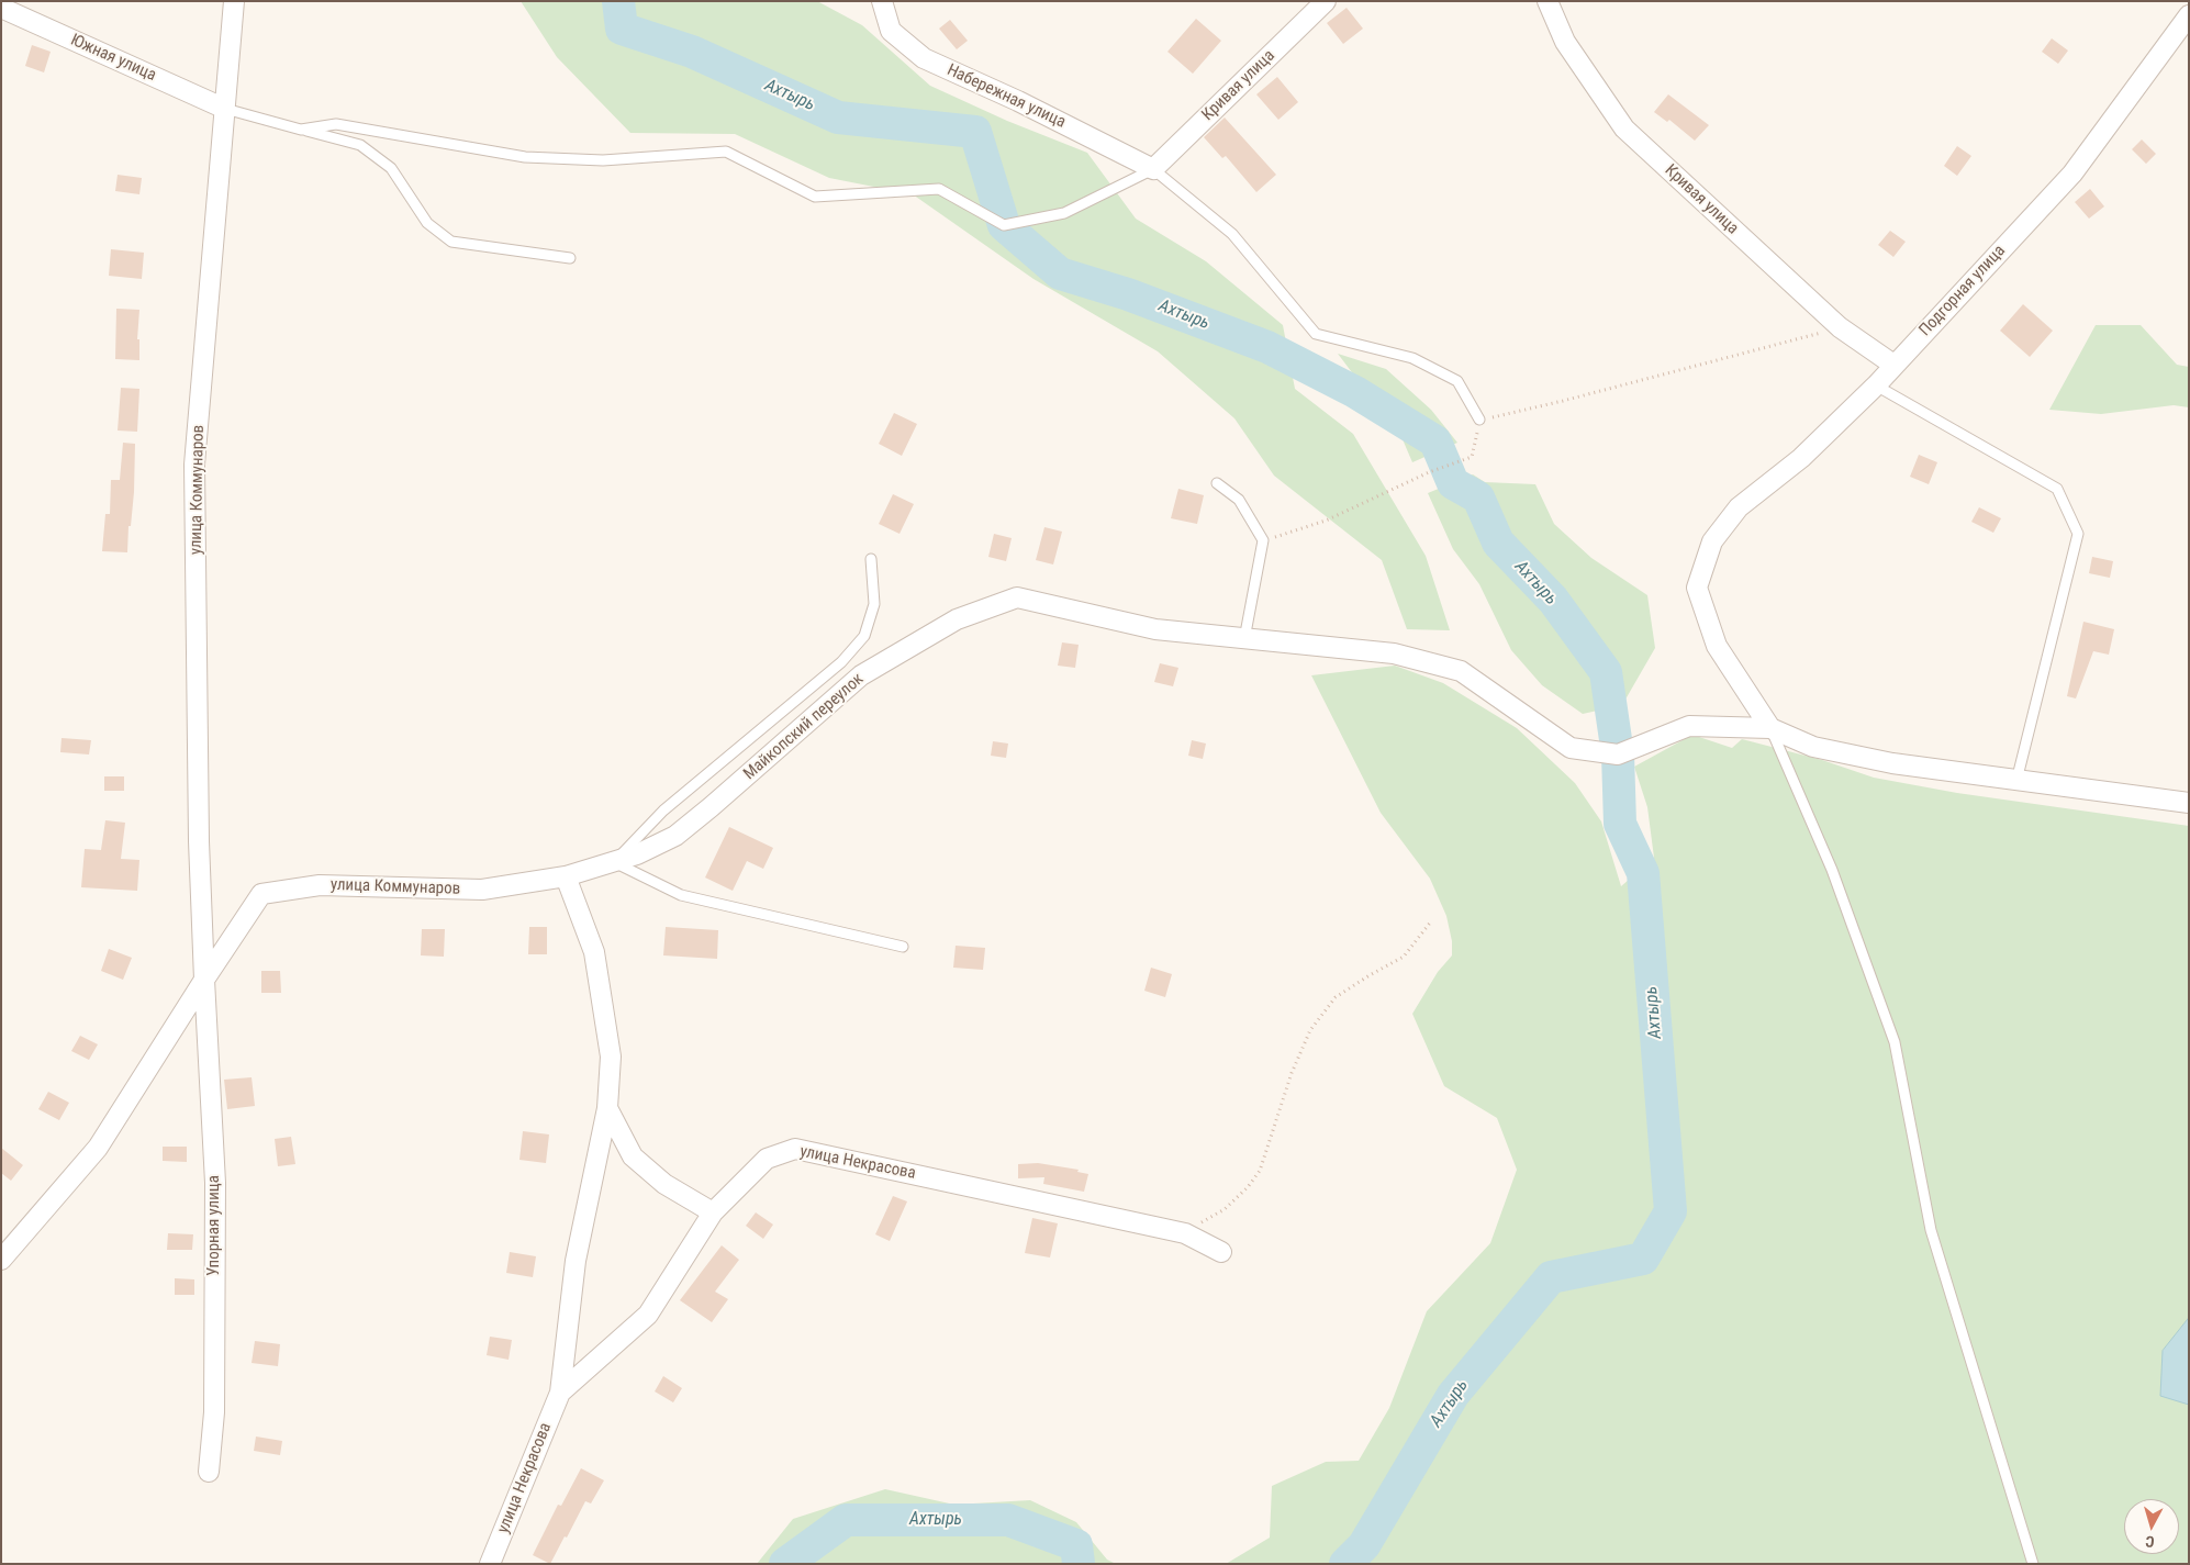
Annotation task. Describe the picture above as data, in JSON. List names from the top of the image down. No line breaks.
{"streets":{"street":["Южная улица","Кривая улица","Набережная улица","Подгорная улица","улица Коммунаров","Майкопский переулок","улица Некрасова","Упорная улица"]},"crossings":[["Южная улица","улица Коммунаров"],["Кривая улица","Набережная улица"],["Кривая улица","Подгорная улица"],["Подгорная улица","Майкопский переулок"],["улица Коммунаров","Майкопский переулок"],["улица Коммунаров","улица Некрасова"],["улица Коммунаров","Упорная улица"],["Майкопский переулок","улица Некрасова"]],"water":["Ахтырь"],"north":"bottom"}
